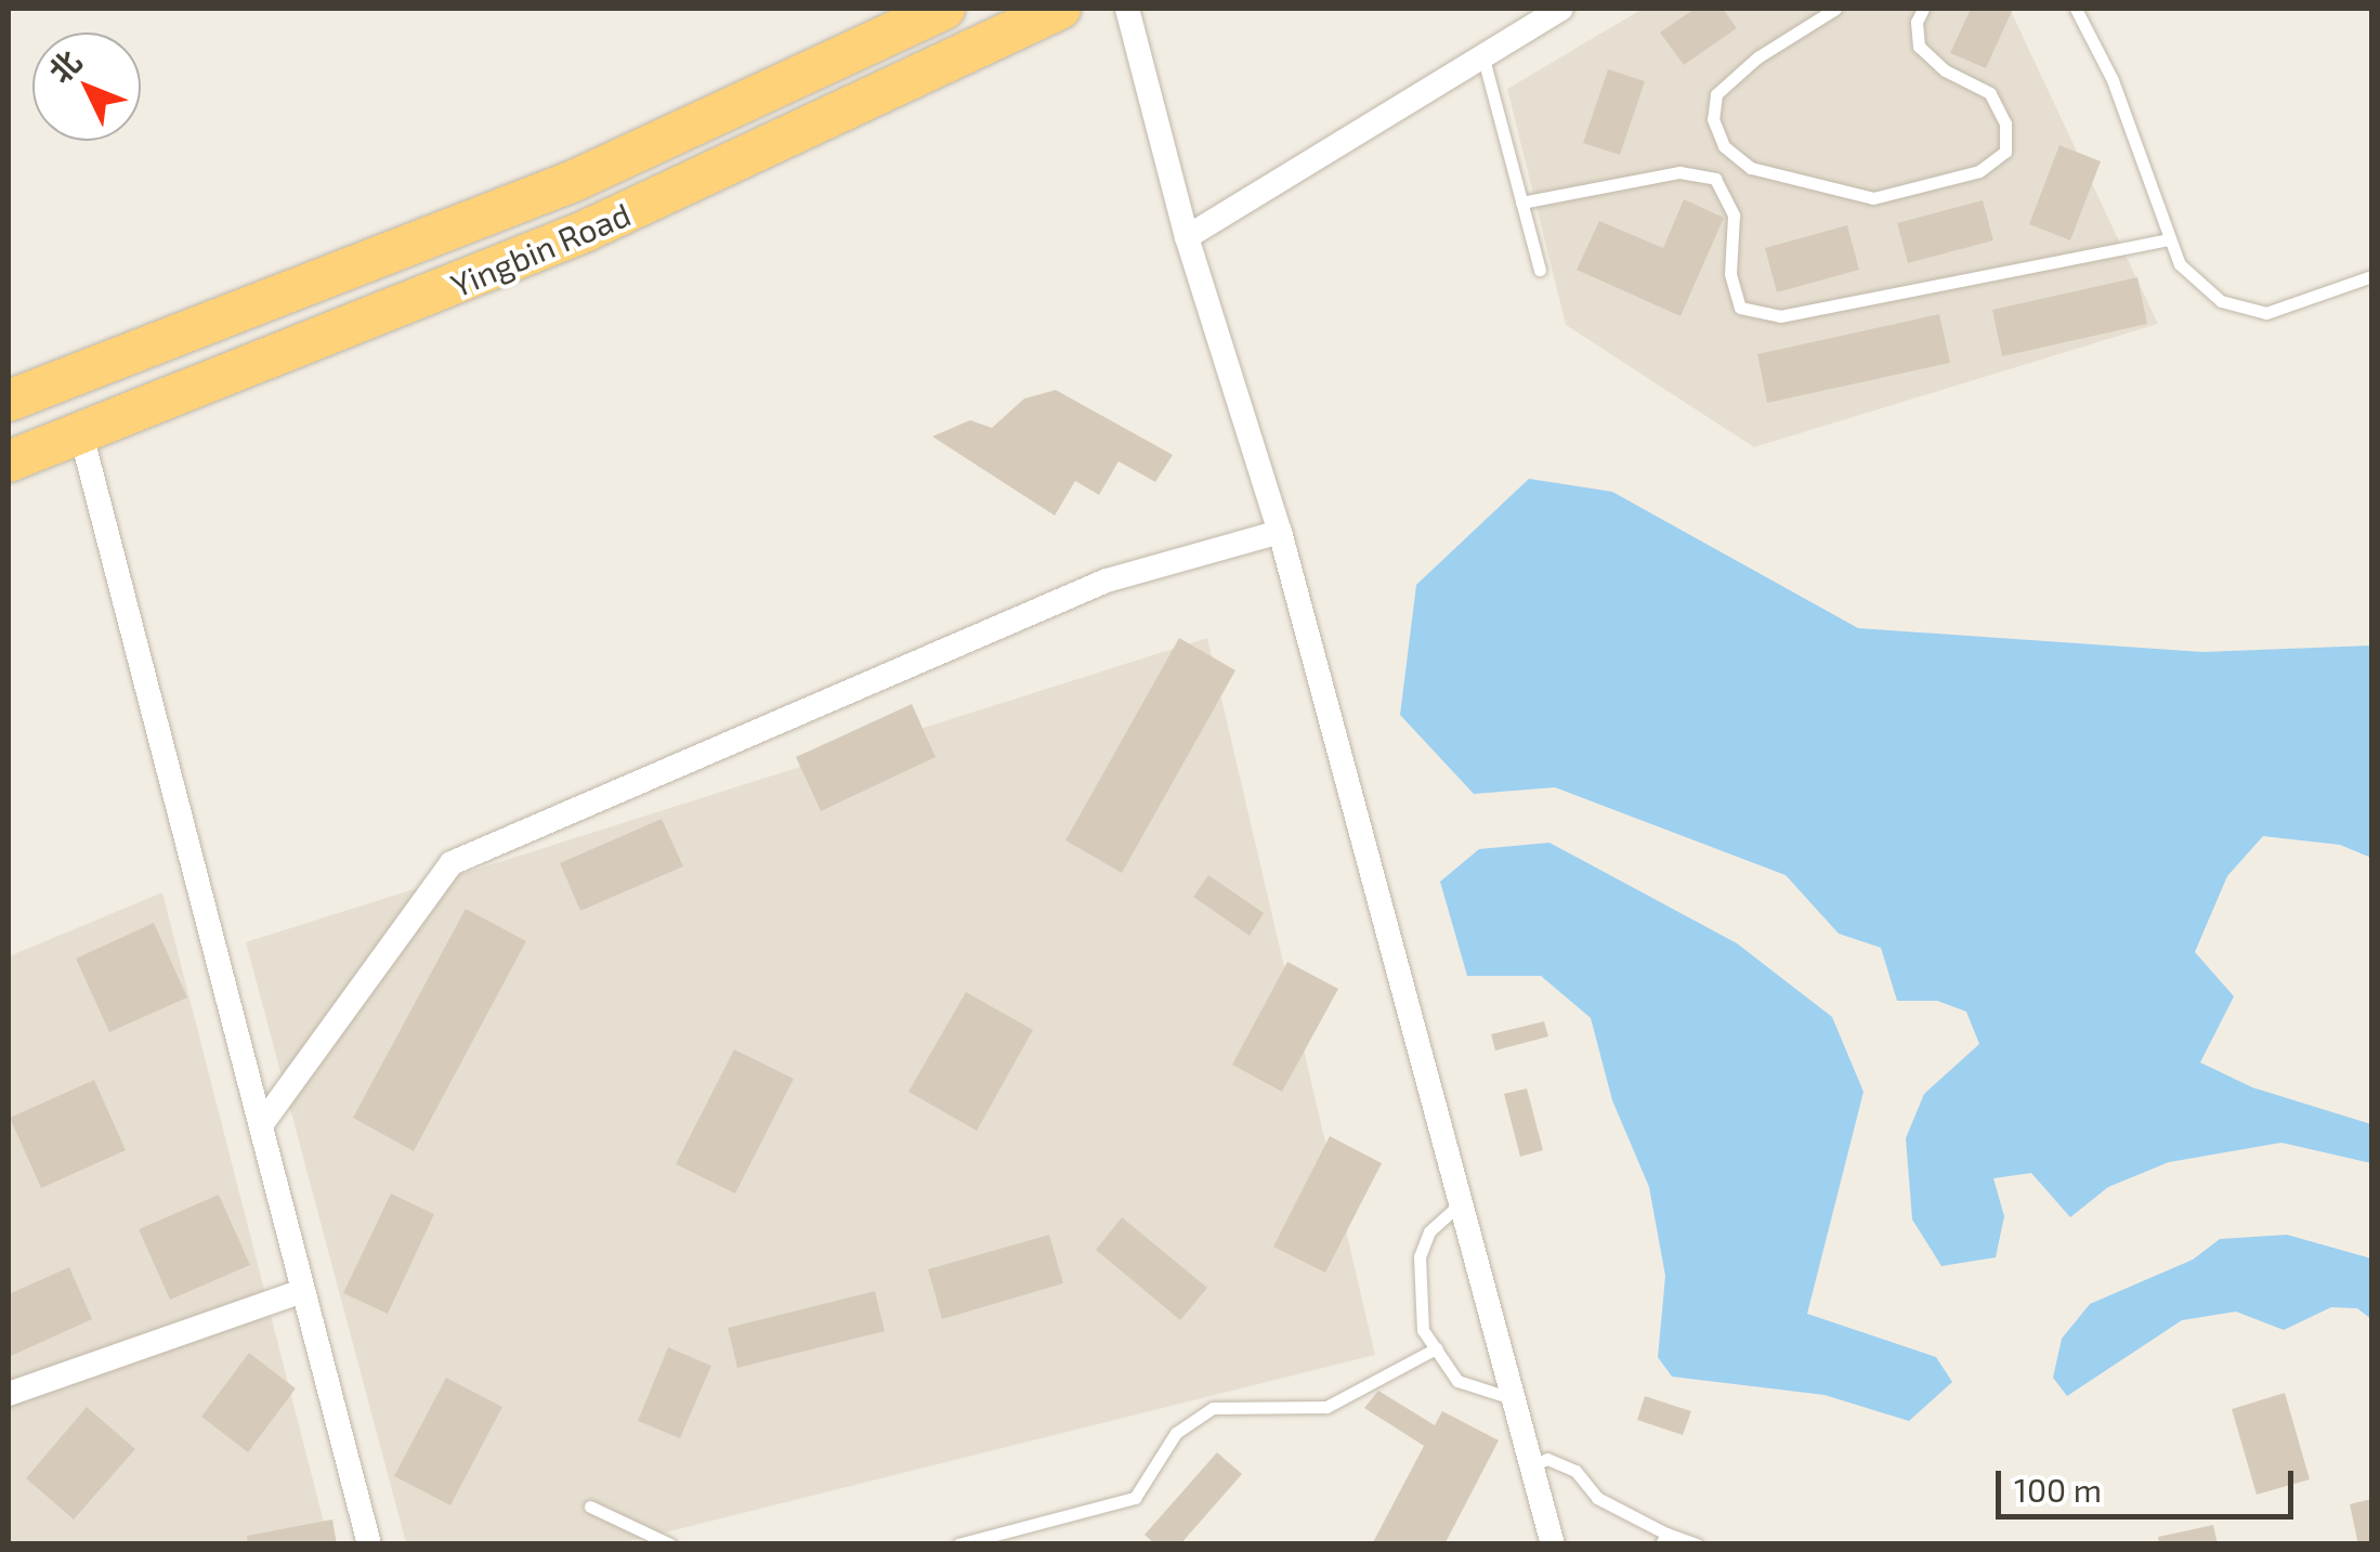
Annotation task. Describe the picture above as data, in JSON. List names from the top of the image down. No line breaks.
{"streets":{"highway":["Yingbin Road"]},"scale_bar":"100 m","north":"top left"}
